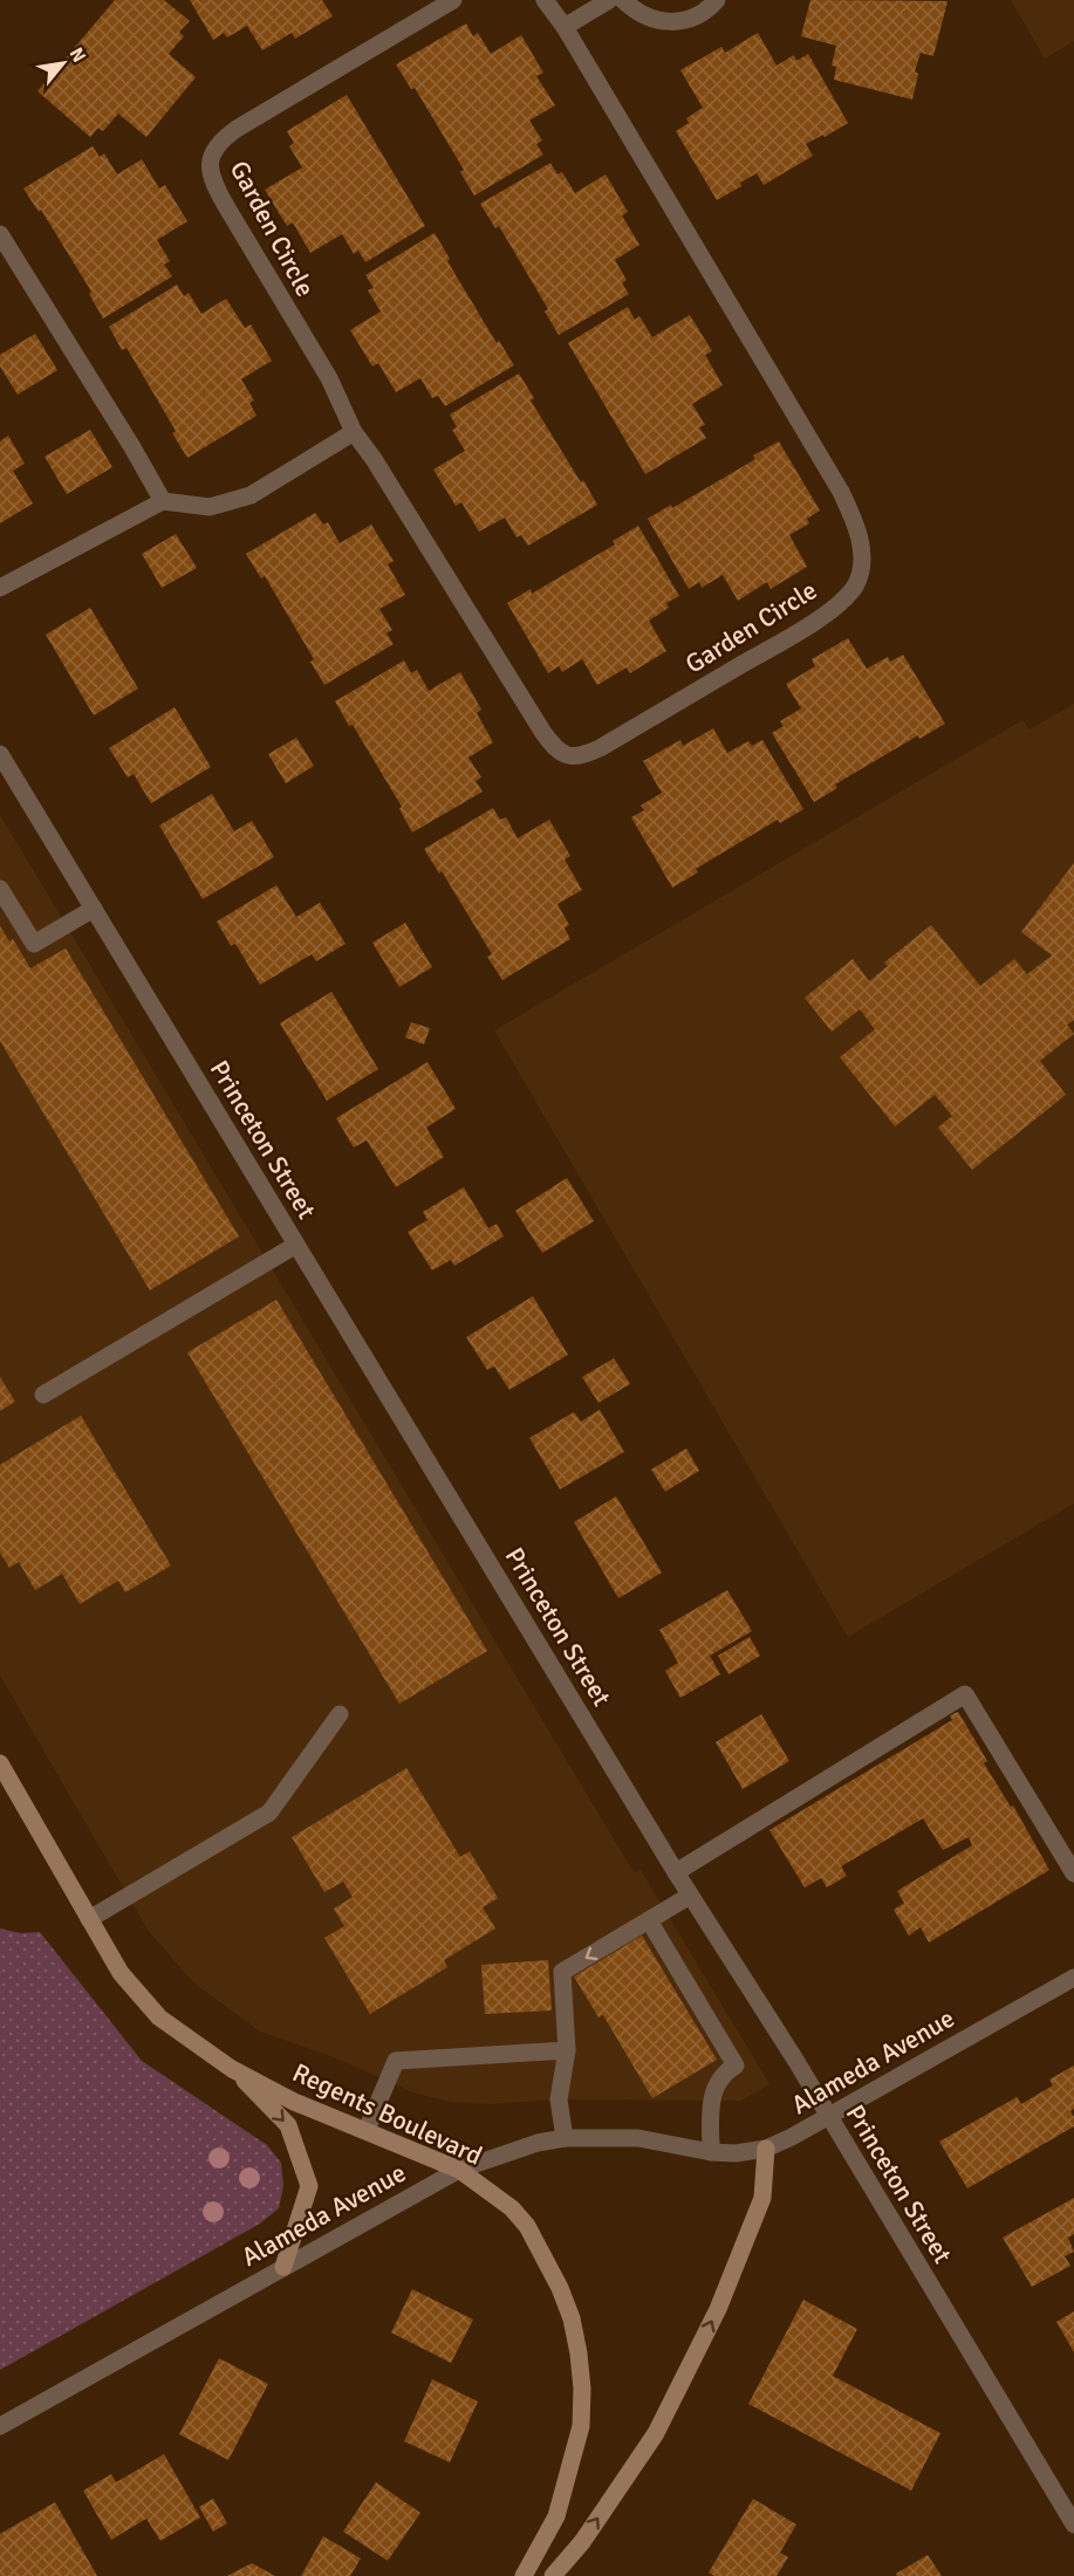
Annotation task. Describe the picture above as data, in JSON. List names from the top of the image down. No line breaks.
{"streets":{"main road":["Regents Boulevard"],"street":["Garden Circle","Princeton Street","Alameda Avenue"]},"crossings":[["Princeton Street","Alameda Avenue"],["Alameda Avenue","Regents Boulevard"]],"north":"top right"}
